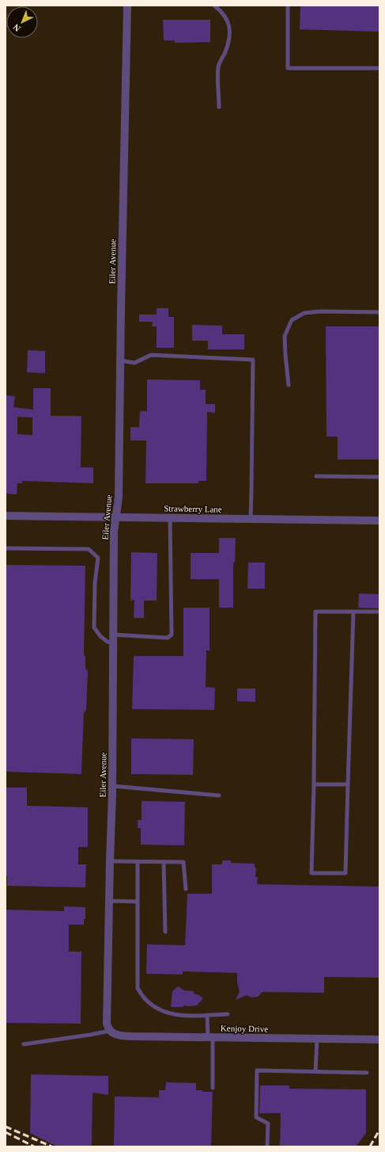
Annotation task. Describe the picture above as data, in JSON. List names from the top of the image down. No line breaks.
{"streets":{"street":["Eiler Avenue","Strawberry Lane","Kenjoy Drive"]},"crossings":[["Eiler Avenue","Strawberry Lane"],["Eiler Avenue","Kenjoy Drive"]],"north":"bottom left"}
